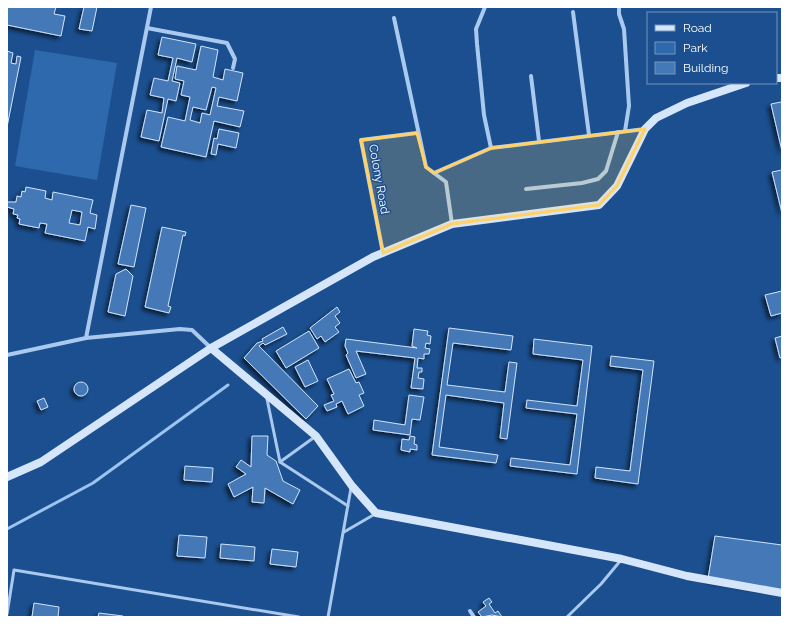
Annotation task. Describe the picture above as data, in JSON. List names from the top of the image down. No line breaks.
{"streets":{"street":["Colony Road"]},"legend":["Road","Park","Building"]}
